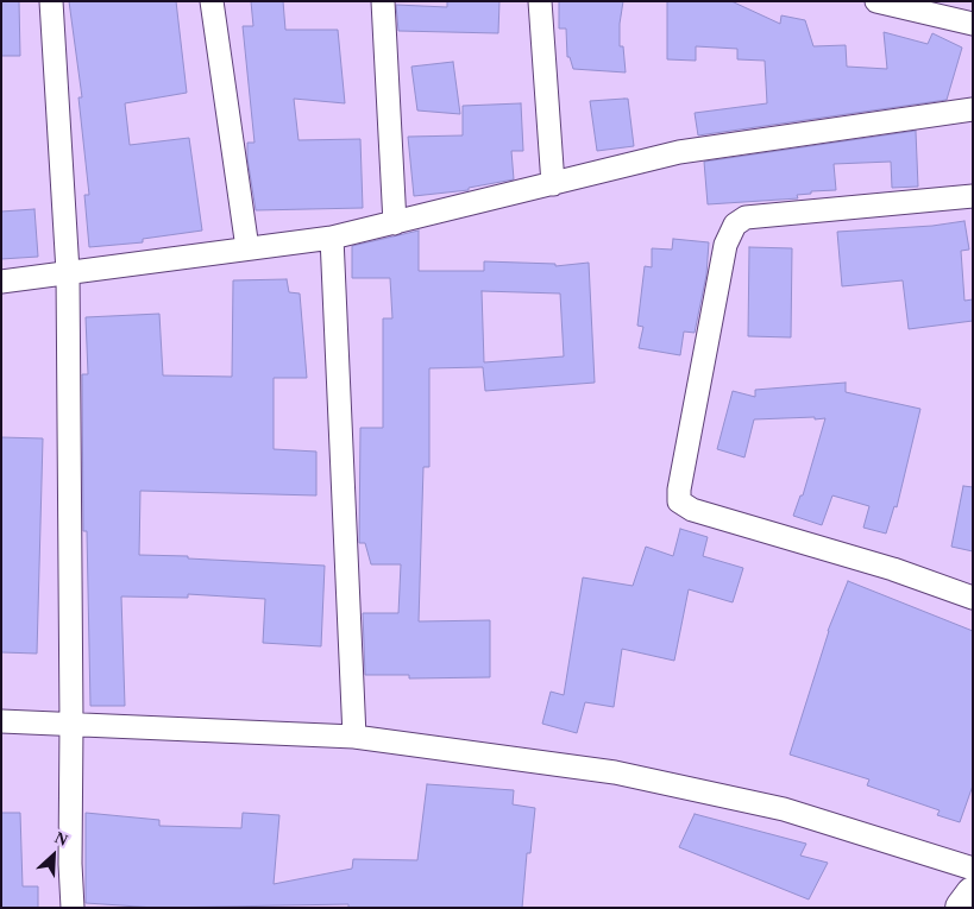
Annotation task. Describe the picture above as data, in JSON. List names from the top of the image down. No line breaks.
{"north":"top right"}
